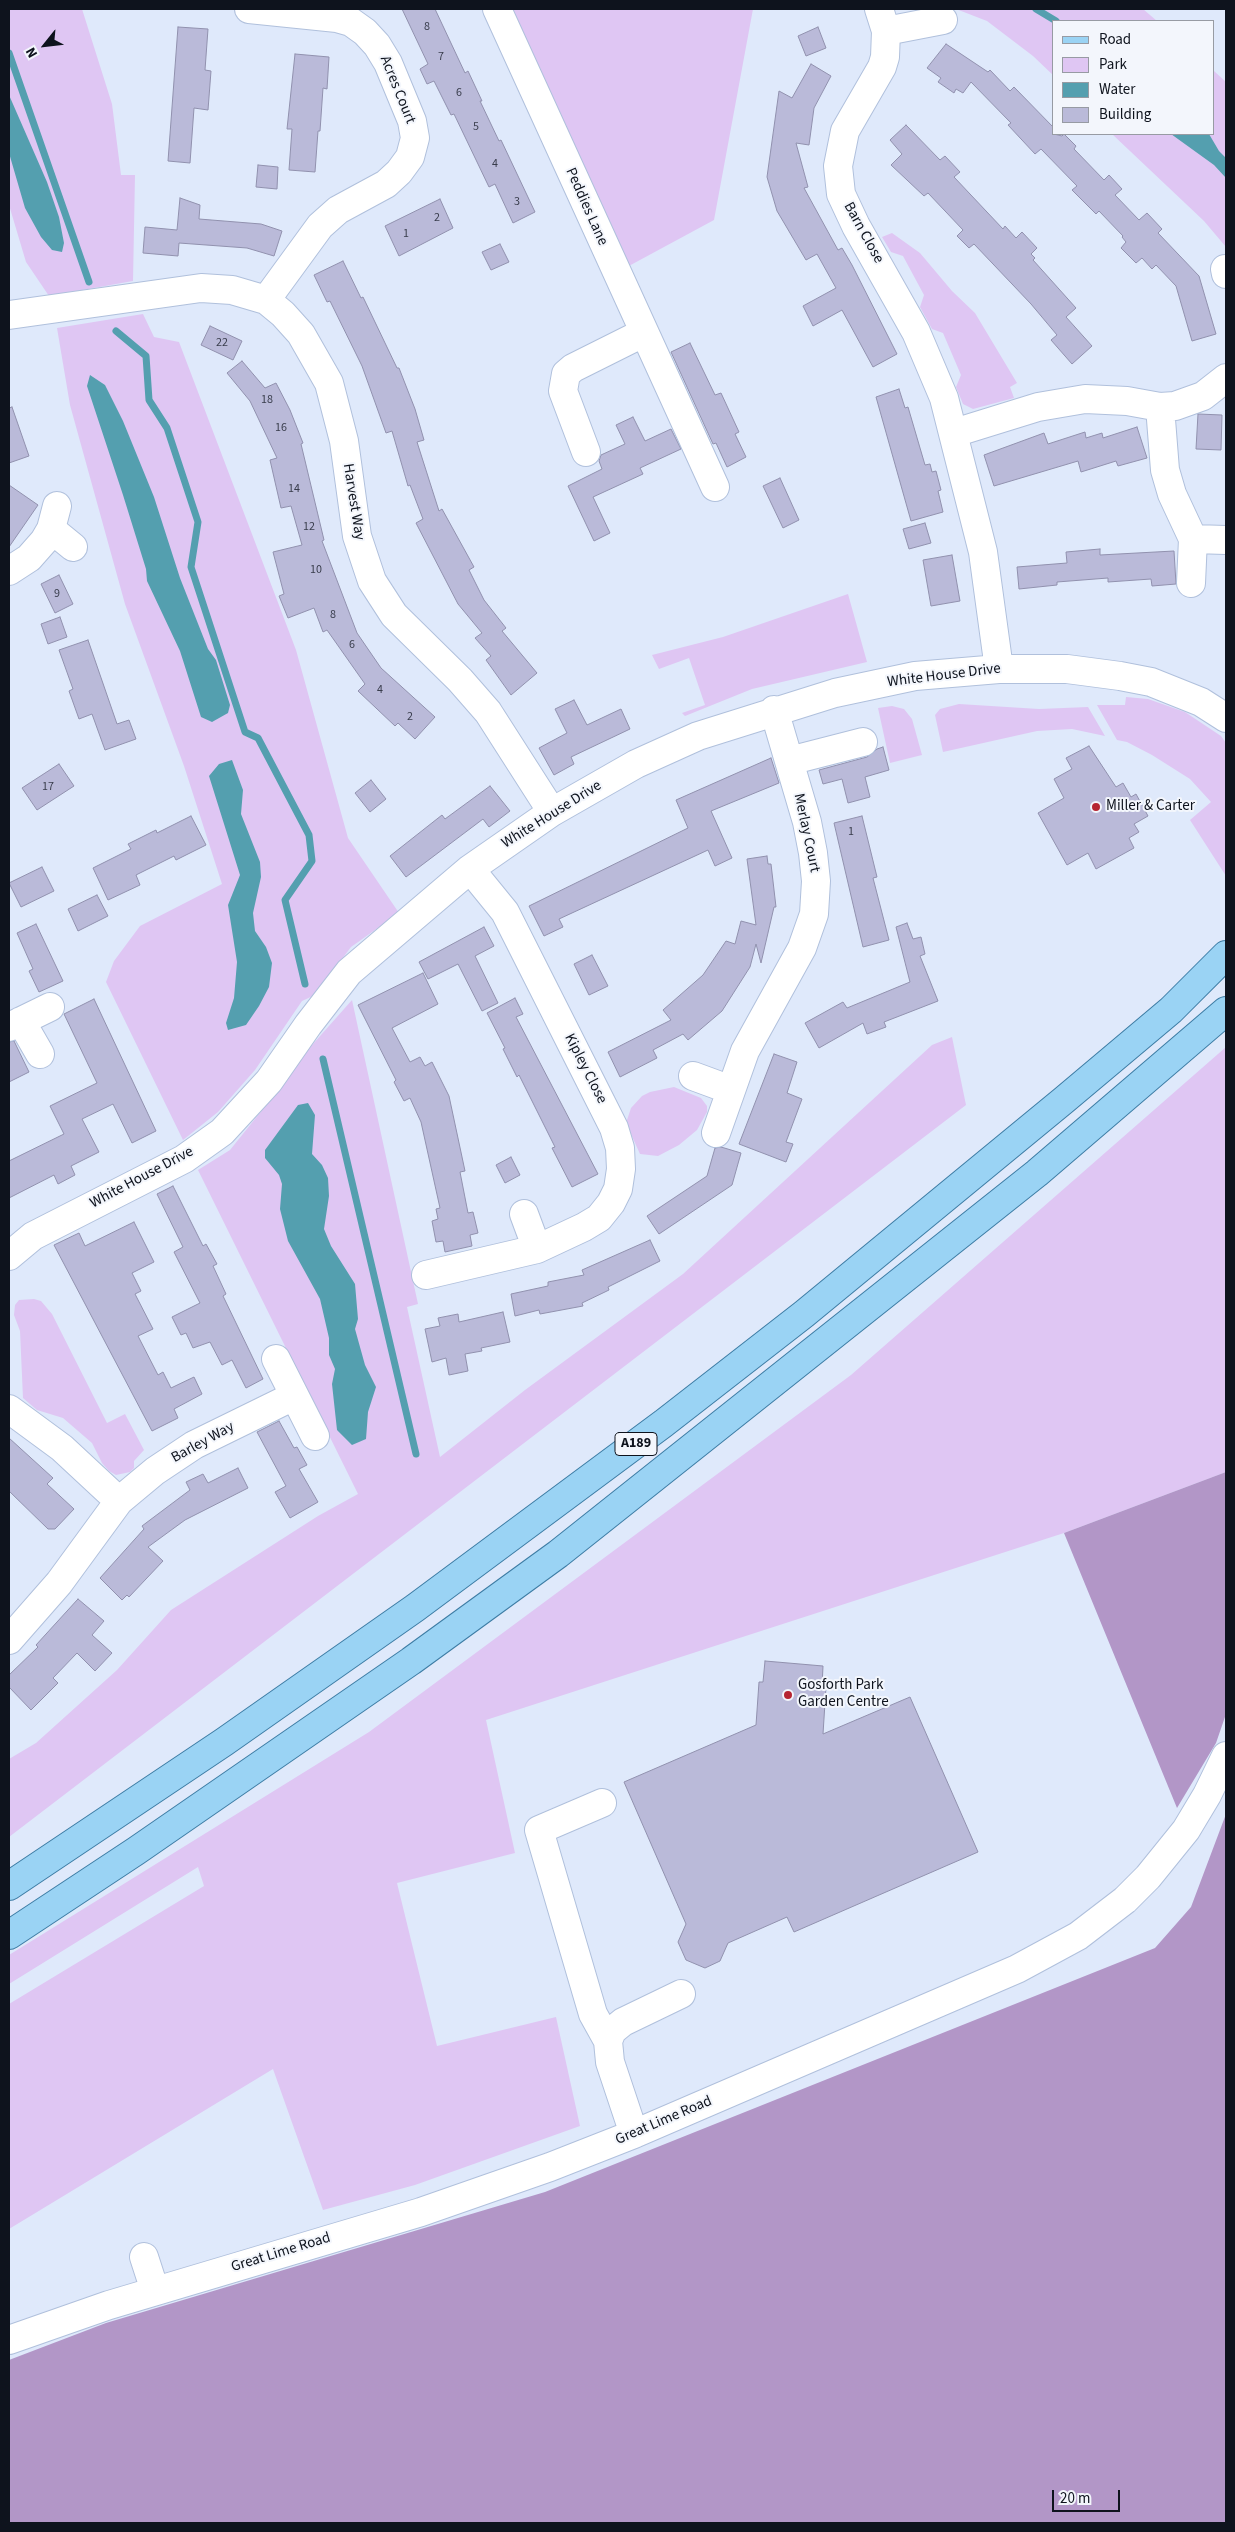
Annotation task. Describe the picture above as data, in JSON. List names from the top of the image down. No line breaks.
{"streets":{"main road":["A189"],"street":["Acres Court","Peddies Lane","Barn Close","Harvest Way","White House Drive","Merlay Court","Kipley Close","Barley Way","Great Lime Road"]},"crossings":[["Acres Court","Harvest Way"],["Barn Close","White House Drive"],["Harvest Way","White House Drive"],["White House Drive","Merlay Court"],["White House Drive","Kipley Close"]],"places":["Miller & Carter","Gosforth Park Garden Centre"],"house_numbers":["8","7","6","5","4","3","2","1","22","18","16","14","12","10","9","8","6","4","2","17","1"],"legend":["Road","Park","Water","Building"],"scale_bar":"20 m","north":"bottom left"}
